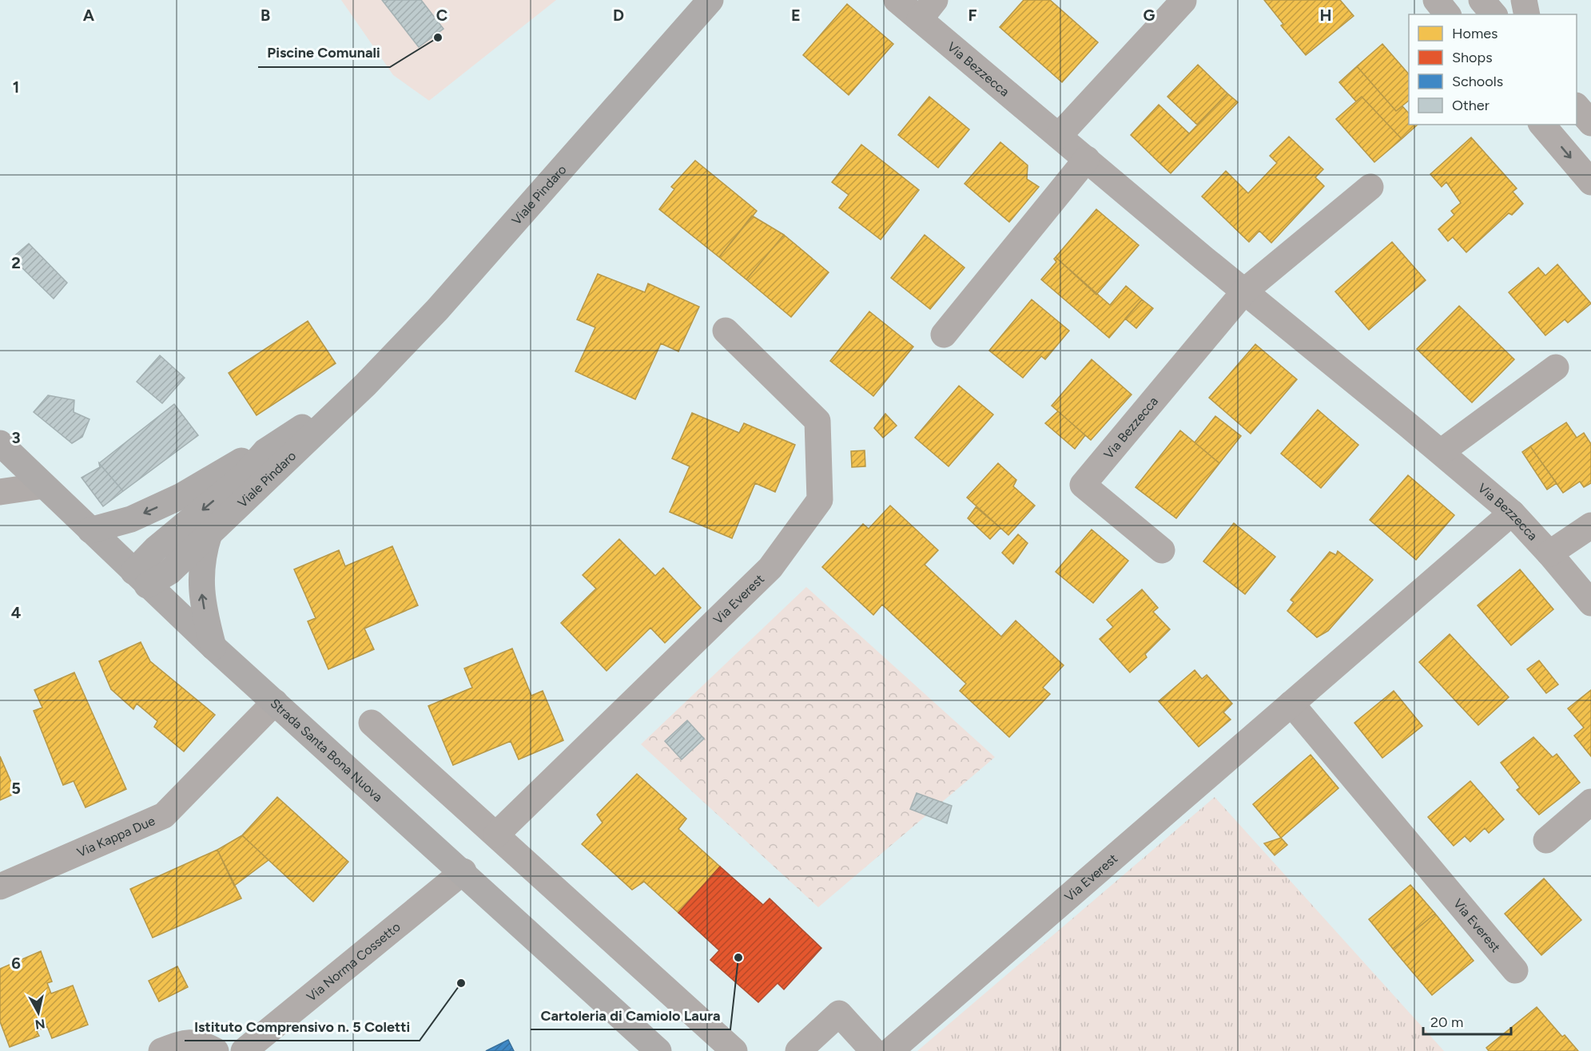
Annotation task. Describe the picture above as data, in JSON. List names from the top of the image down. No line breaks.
{"streets":{"street":["Via Bezzecca","Viale Pindaro","Via Everest","Strada Santa Bona Nuova","Via Kappa Due","Via Norma Cossetto"]},"crossings":[["Via Bezzecca","Via Everest"],["Viale Pindaro","Strada Santa Bona Nuova"],["Strada Santa Bona Nuova","Via Kappa Due"],["Strada Santa Bona Nuova","Via Norma Cossetto"]],"places":["Piscine Comunali","Cartoleria di Camiolo Laura","Istituto Comprensivo n. 5 Coletti"],"legend":["Homes","Shops","Schools","Other"],"scale_bar":"20 m","north":"bottom","grid":{"columns":["A","B","C","D","E","F","G","H"],"rows":["1","2","3","4","5","6"]}}
